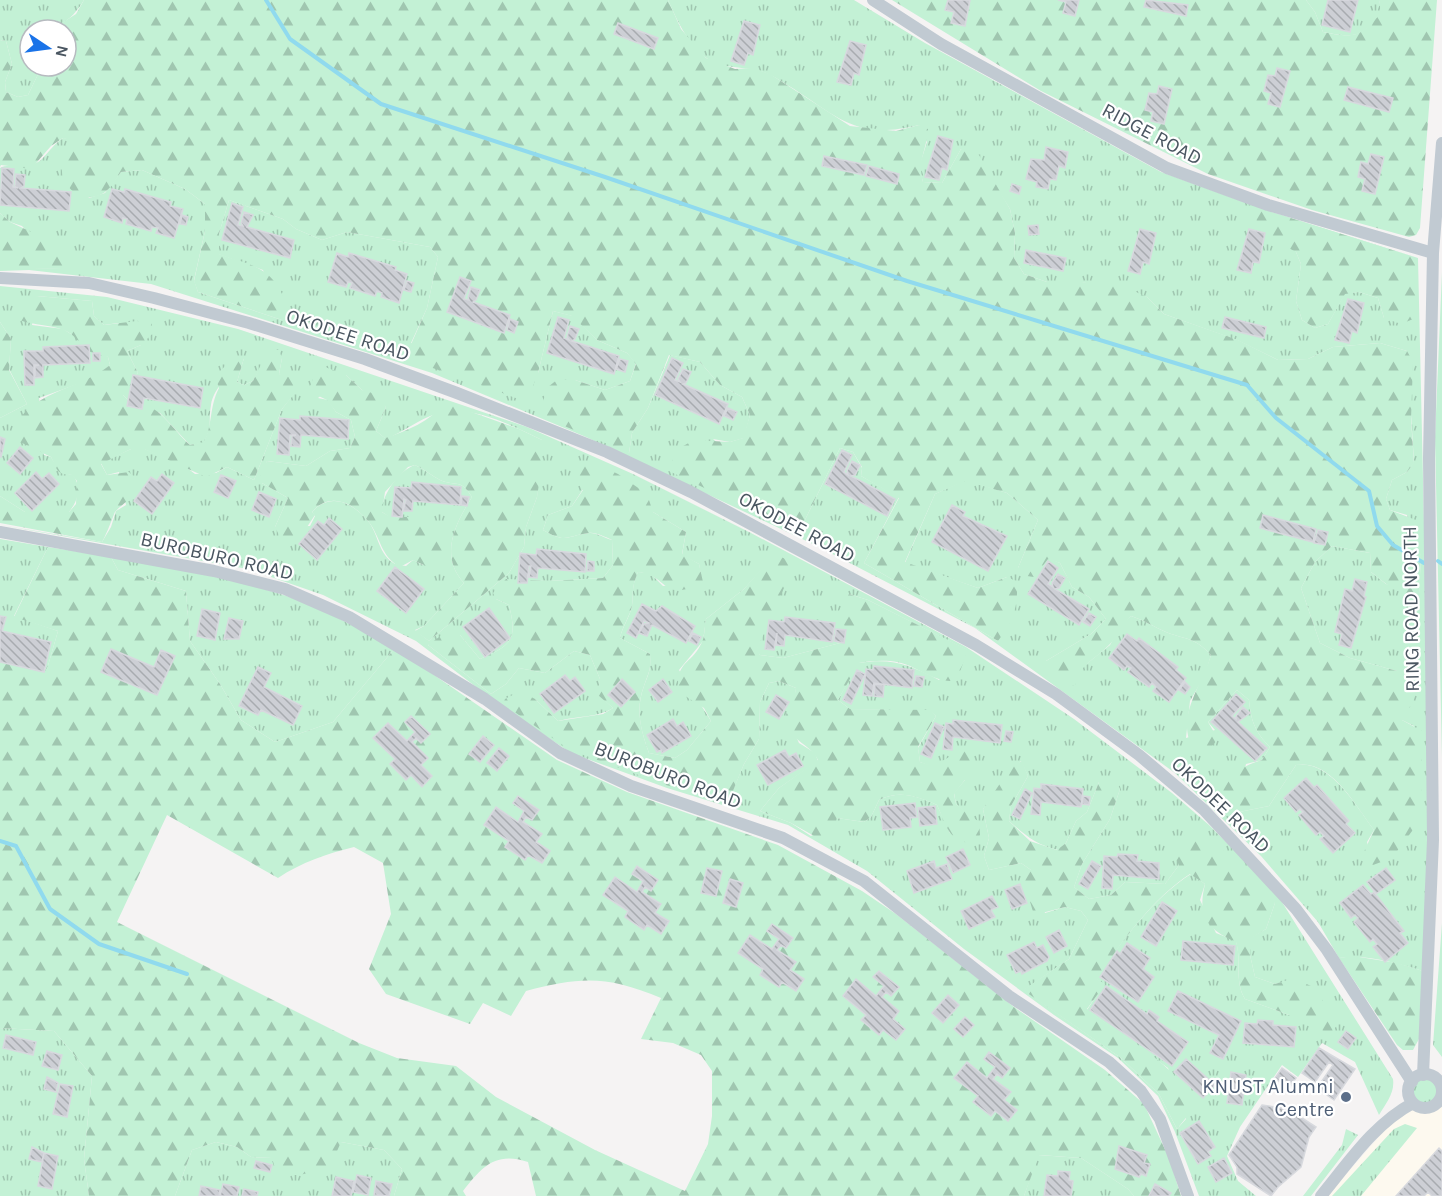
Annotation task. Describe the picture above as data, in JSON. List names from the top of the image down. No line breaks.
{"streets":{"street":["RIDGE ROAD","OKODEE ROAD","BUROBURO ROAD","RING ROAD NORTH"]},"crossings":[["RIDGE ROAD","RING ROAD NORTH"],["OKODEE ROAD","RING ROAD NORTH"]],"places":["KNUST Alumni Centre"],"north":"right"}
